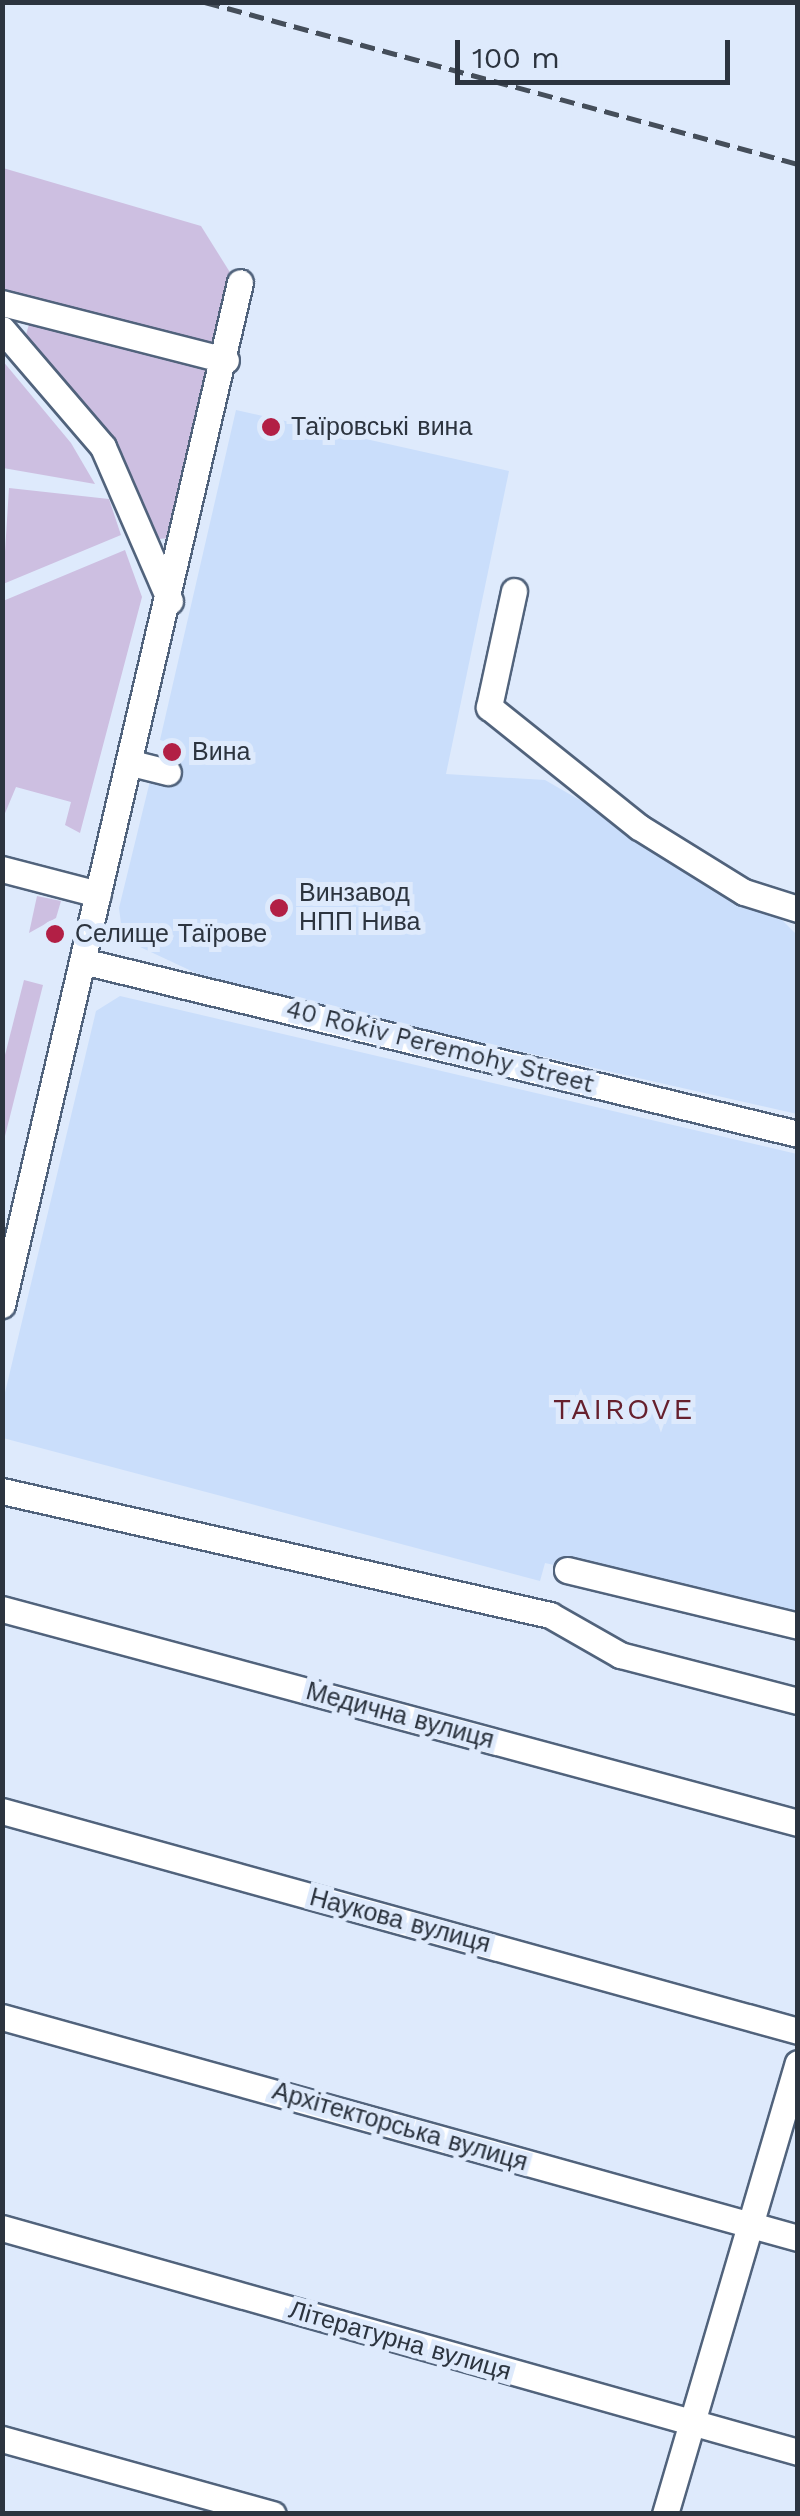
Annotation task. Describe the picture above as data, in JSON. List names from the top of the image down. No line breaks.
{"streets":{"street":["40 Rokiv Peremohy Street","Медична вулиця","Наукова вулиця","Архітекторська вулиця","Літературна вулиця"]},"districts":["TAIROVE"],"places":["Таїровські вина","Вина","Винзавод НПП Нива","Селище Таїрове"],"scale_bar":"100 m"}
